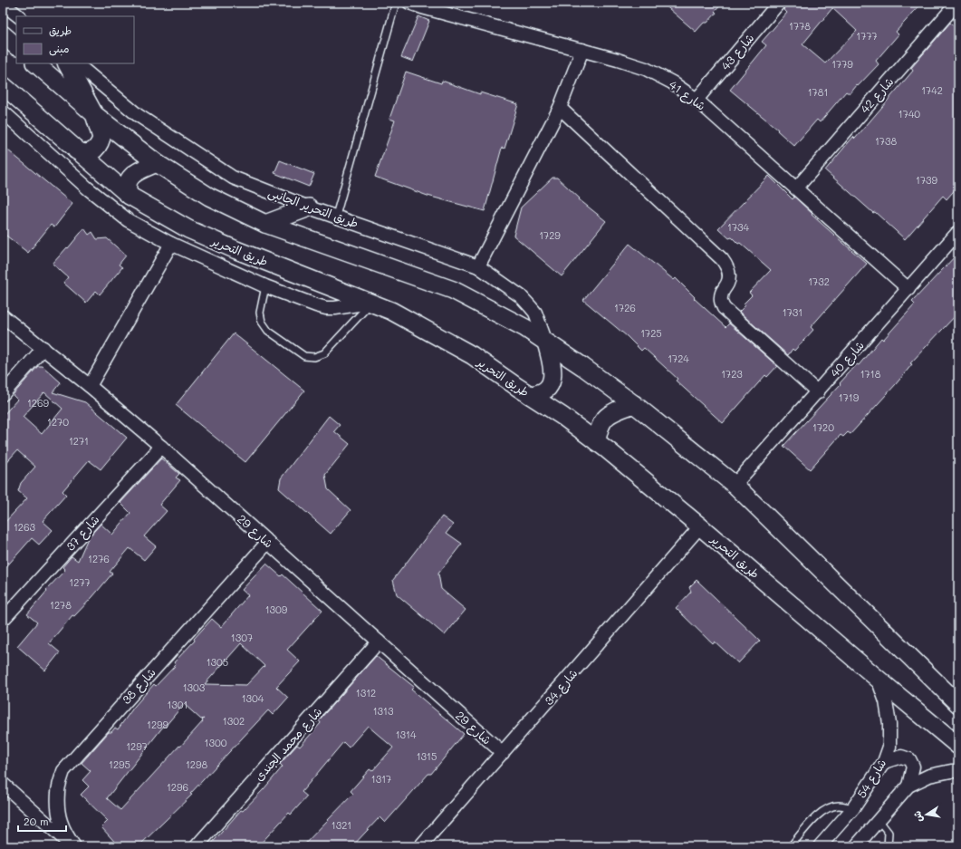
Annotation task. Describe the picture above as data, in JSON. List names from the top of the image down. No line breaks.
{"streets":{"street":["شارع 43","شارع 41","شارع 42","طريق التحرير الجانبى","طريق التحرير","شارع 40","شارع 29","شارع 37","شارع 38","شارع 34","شارع محمد الجندى","شارع 54"]},"crossings":[["شارع 43","شارع 41"],["شارع 41","شارع 42"],["شارع 41","شارع 40"],["طريق التحرير","شارع 34"],["طريق التحرير","شارع 54"],["شارع 29","شارع 37"],["شارع 29","شارع 38"],["شارع 29","شارع 34"],["شارع 29","شارع محمد الجندى"]],"house_numbers":["1778","1777","1779","1742","1781","1740","1738","1739","1734","1729","1732","1726","1731","1725","1724","1723","1718","1719","1269","1270","1720","1271","1263","1276","1277","1278","1309","1307","1305","1303","1312","1304","1301","1313","1302","1299","1314","1300","1297","1315","1295","1298","1317","1296","1321"],"legend":["طريق","مبنى"],"scale_bar":"20 m","north":"left"}
